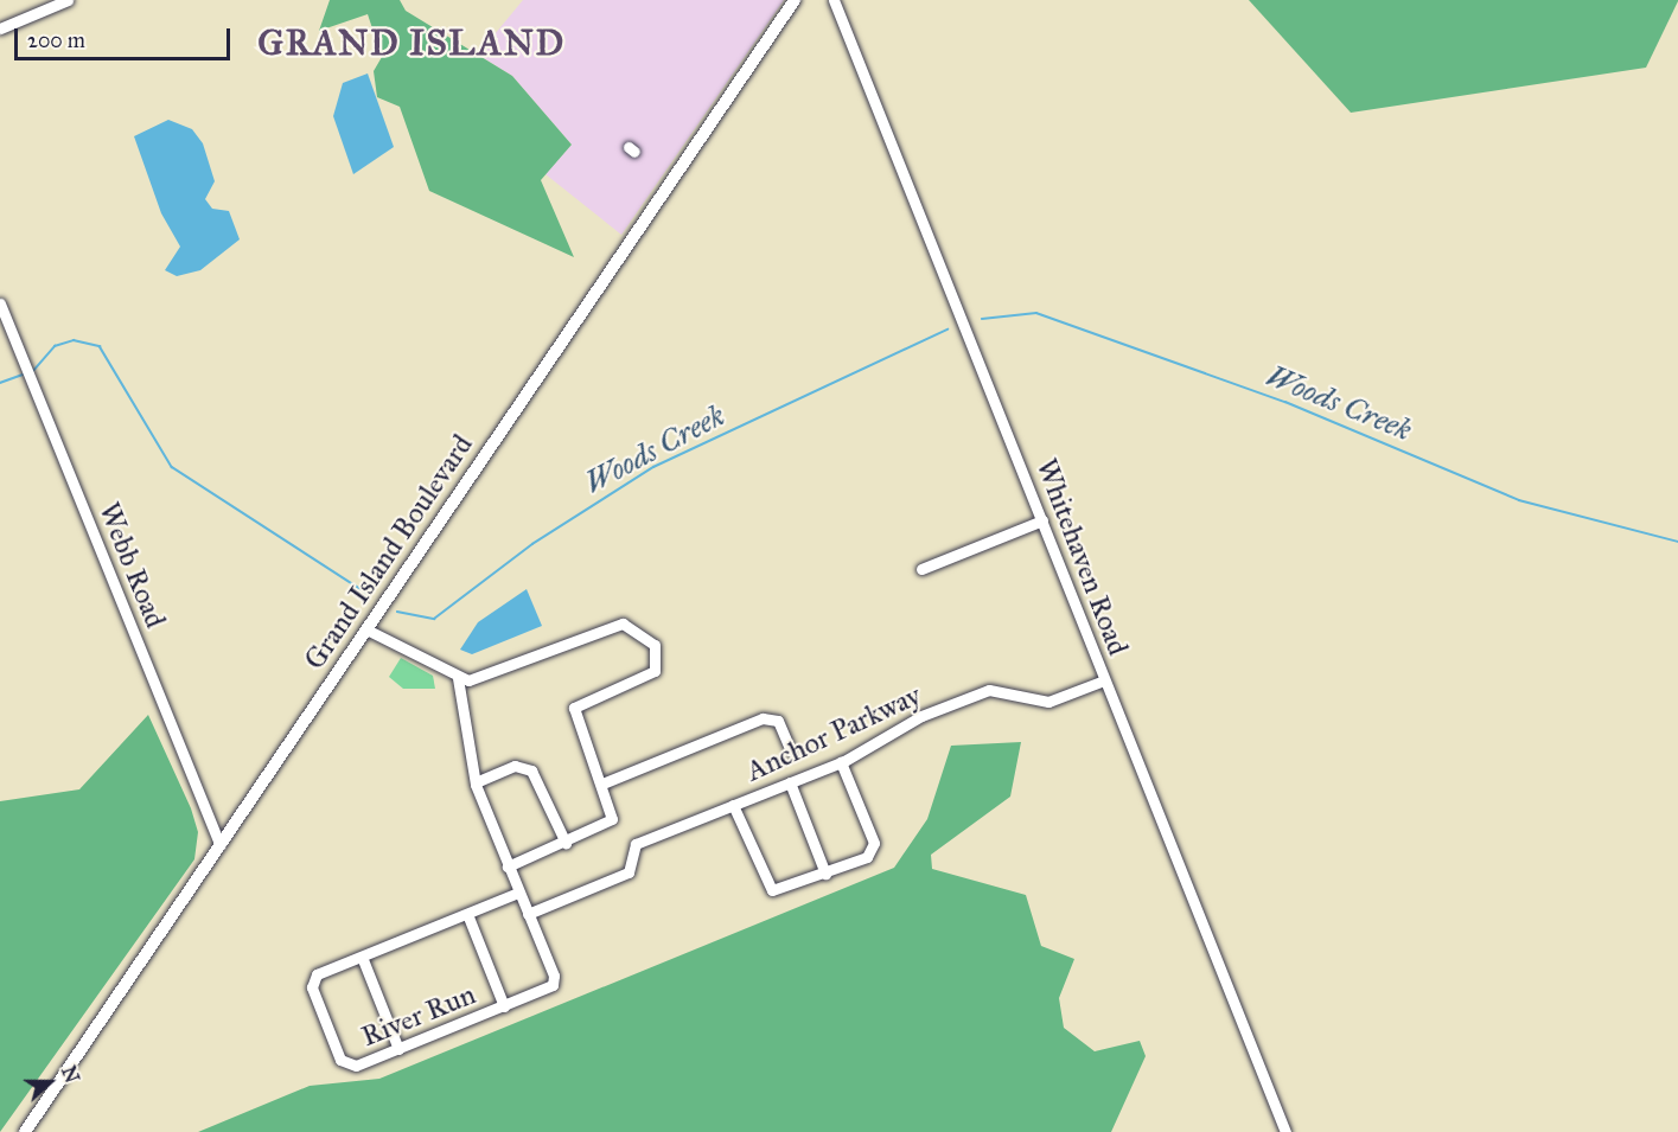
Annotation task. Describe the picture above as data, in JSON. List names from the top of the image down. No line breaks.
{"streets":{"main road":["Grand Island Boulevard"],"street":["Whitehaven Road","Webb Road","Anchor Parkway","River Run"]},"crossings":[["Grand Island Boulevard","Webb Road"],["Whitehaven Road","Anchor Parkway"],["Anchor Parkway","River Run"]],"districts":["GRAND ISLAND"],"water":["Woods Creek"],"scale_bar":"200 m","north":"right"}
